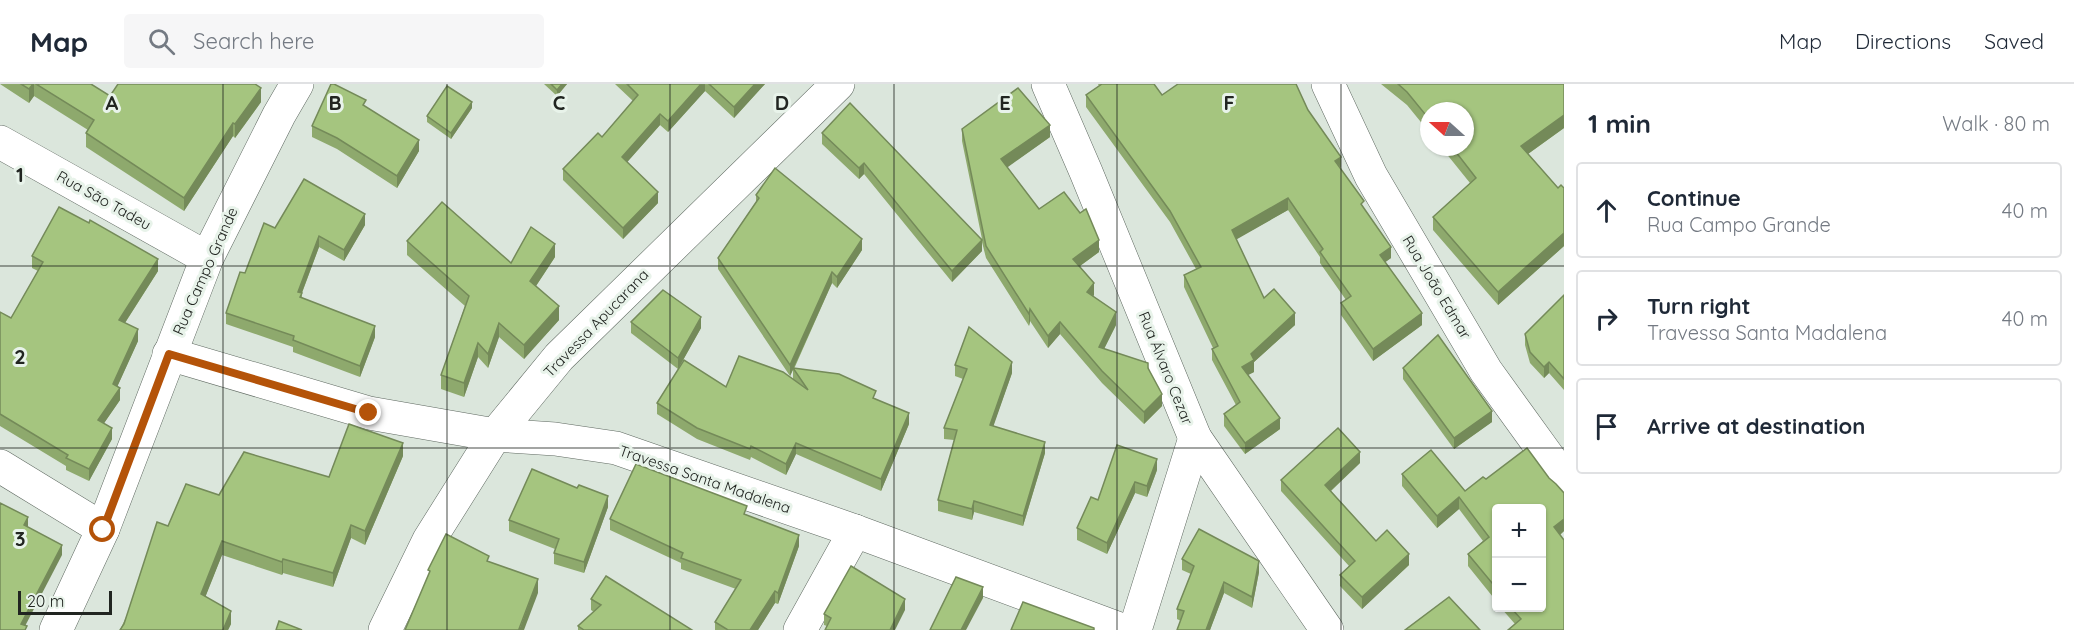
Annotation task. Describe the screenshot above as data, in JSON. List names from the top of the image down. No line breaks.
{"streets":{"street":["Rua São Tadeu","Rua Campo Grande","Rua João Edmar","Travessa Apucarana","Rua Álvaro Cezar","Travessa Santa Madalena"]},"crossings":[["Rua São Tadeu","Rua Campo Grande"],["Rua Campo Grande","Travessa Santa Madalena"],["Travessa Apucarana","Travessa Santa Madalena"]],"scale_bar":"20 m","north":"left","page":{"header":"Map","search":"Search here","nav":["Map","Directions","Saved"],"heading":["1 min","Walk · 80 m"],"list":[["Continue","Rua Campo Grande","40 m"],["Turn right","Travessa Santa Madalena","40 m"],"Arrive at destination"],"map_buttons":["+","−"],"scale":"20 m"},"grid":{"columns":["A","B","C","D","E","F"],"rows":["1","2","3"]}}
